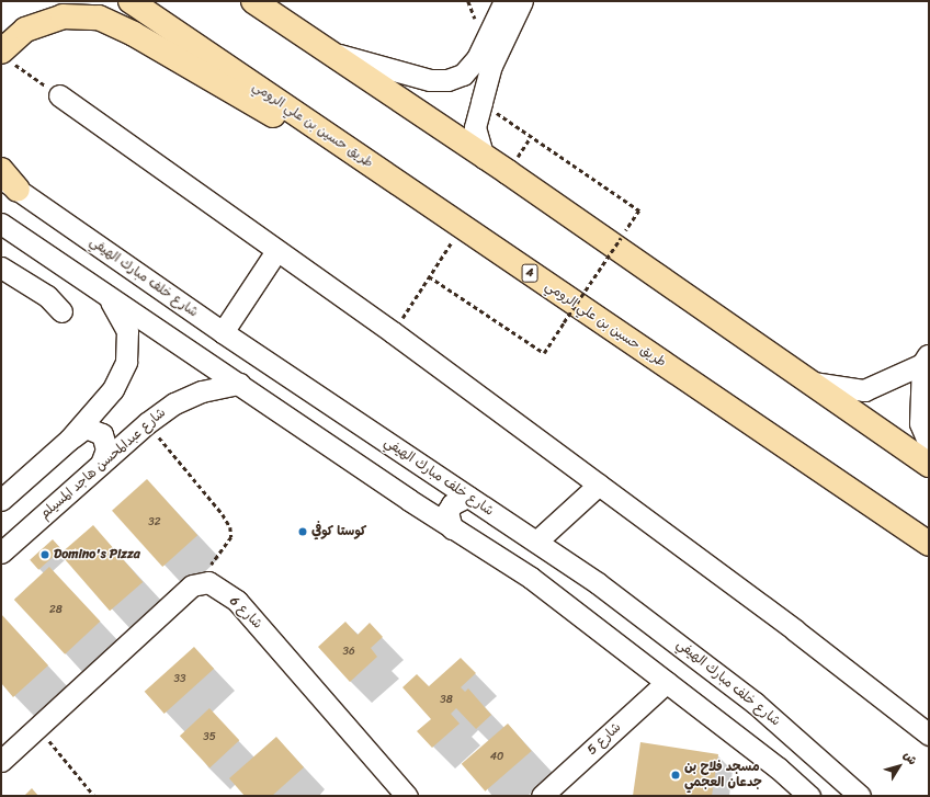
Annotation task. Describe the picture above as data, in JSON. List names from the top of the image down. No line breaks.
{"streets":{"highway":["طريق حسين بن علي الرومي","4"],"street":["شارع خلف مبارك الهيفي","شارع عبدالمحسن هاجد المسيلم","شارع 6","شارع 5"]},"places":["كوستا كوفي","Domino's Pizza","مسجد فلاح بن جدعان العجمي"],"house_numbers":["32","28","36","33","38","35","40"],"north":"top right"}
